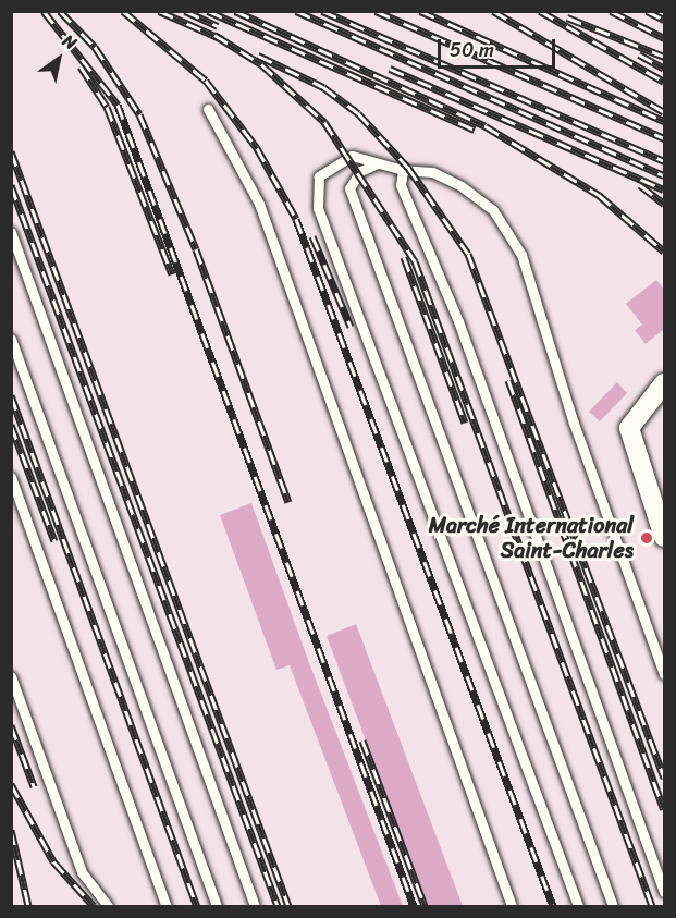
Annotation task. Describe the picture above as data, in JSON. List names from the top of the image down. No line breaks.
{"places":["Marché International Saint-Charles"],"scale_bar":"50 m","north":"top right"}
